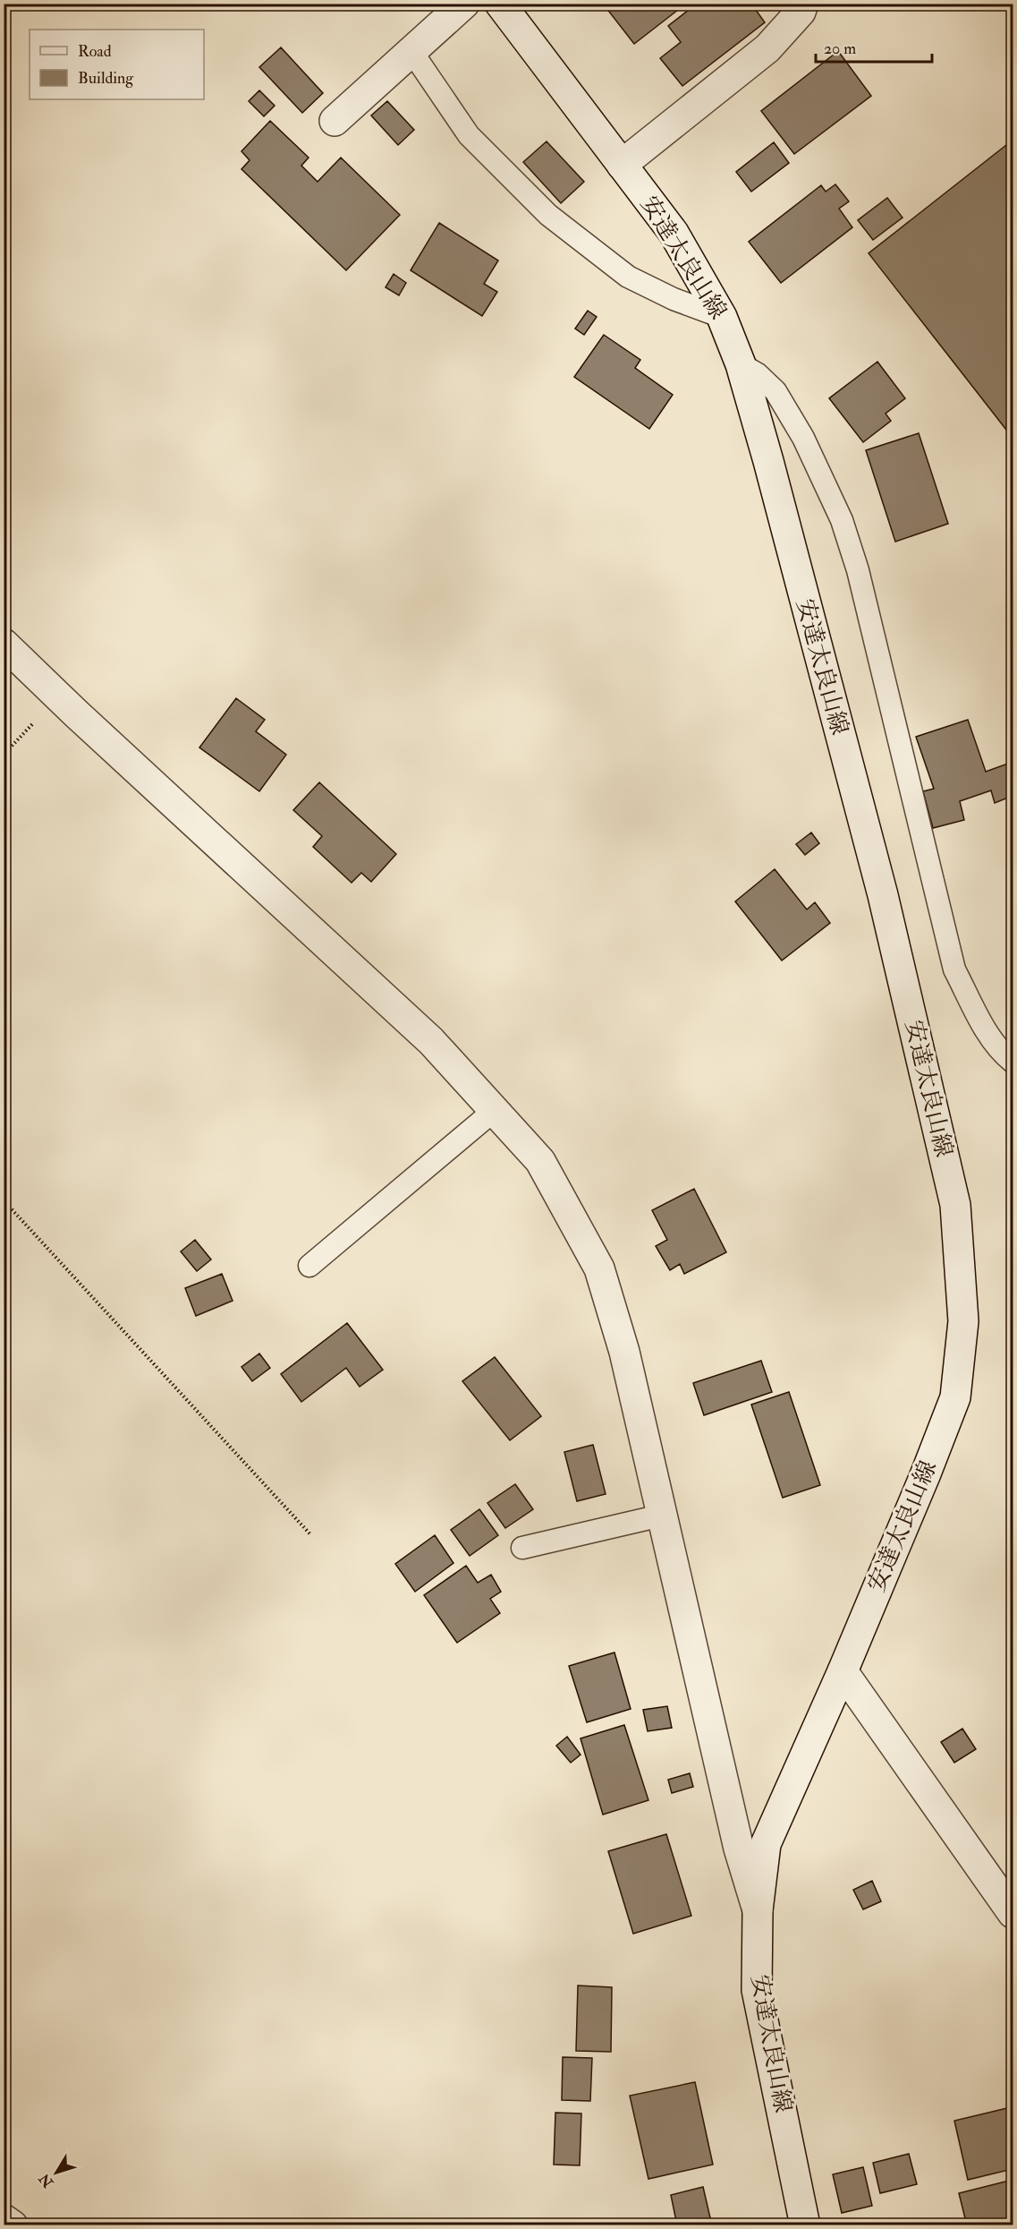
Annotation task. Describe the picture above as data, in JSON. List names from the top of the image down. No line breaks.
{"streets":{"main road":["安達太良山線"]},"legend":["Road","Building"],"scale_bar":"20 m","north":"bottom left"}
